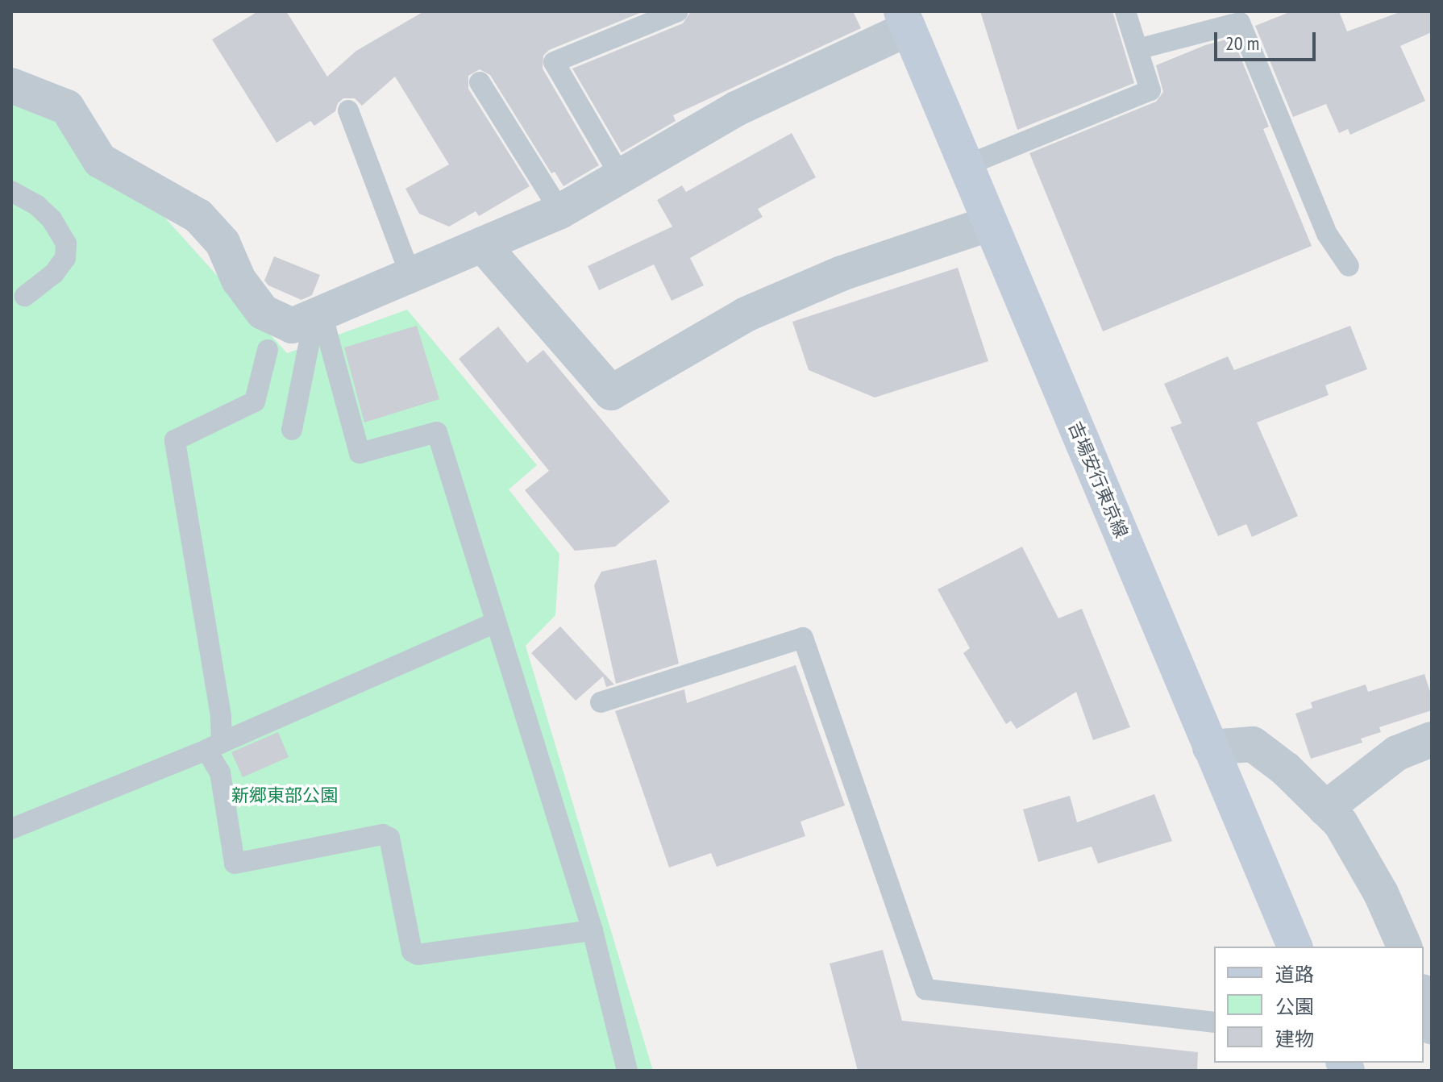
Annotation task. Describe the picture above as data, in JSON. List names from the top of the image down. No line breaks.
{"streets":{"main road":["吉場安行東京線"]},"parks":["新郷東部公園"],"legend":["道路","公園","建物"],"scale_bar":"20 m"}
